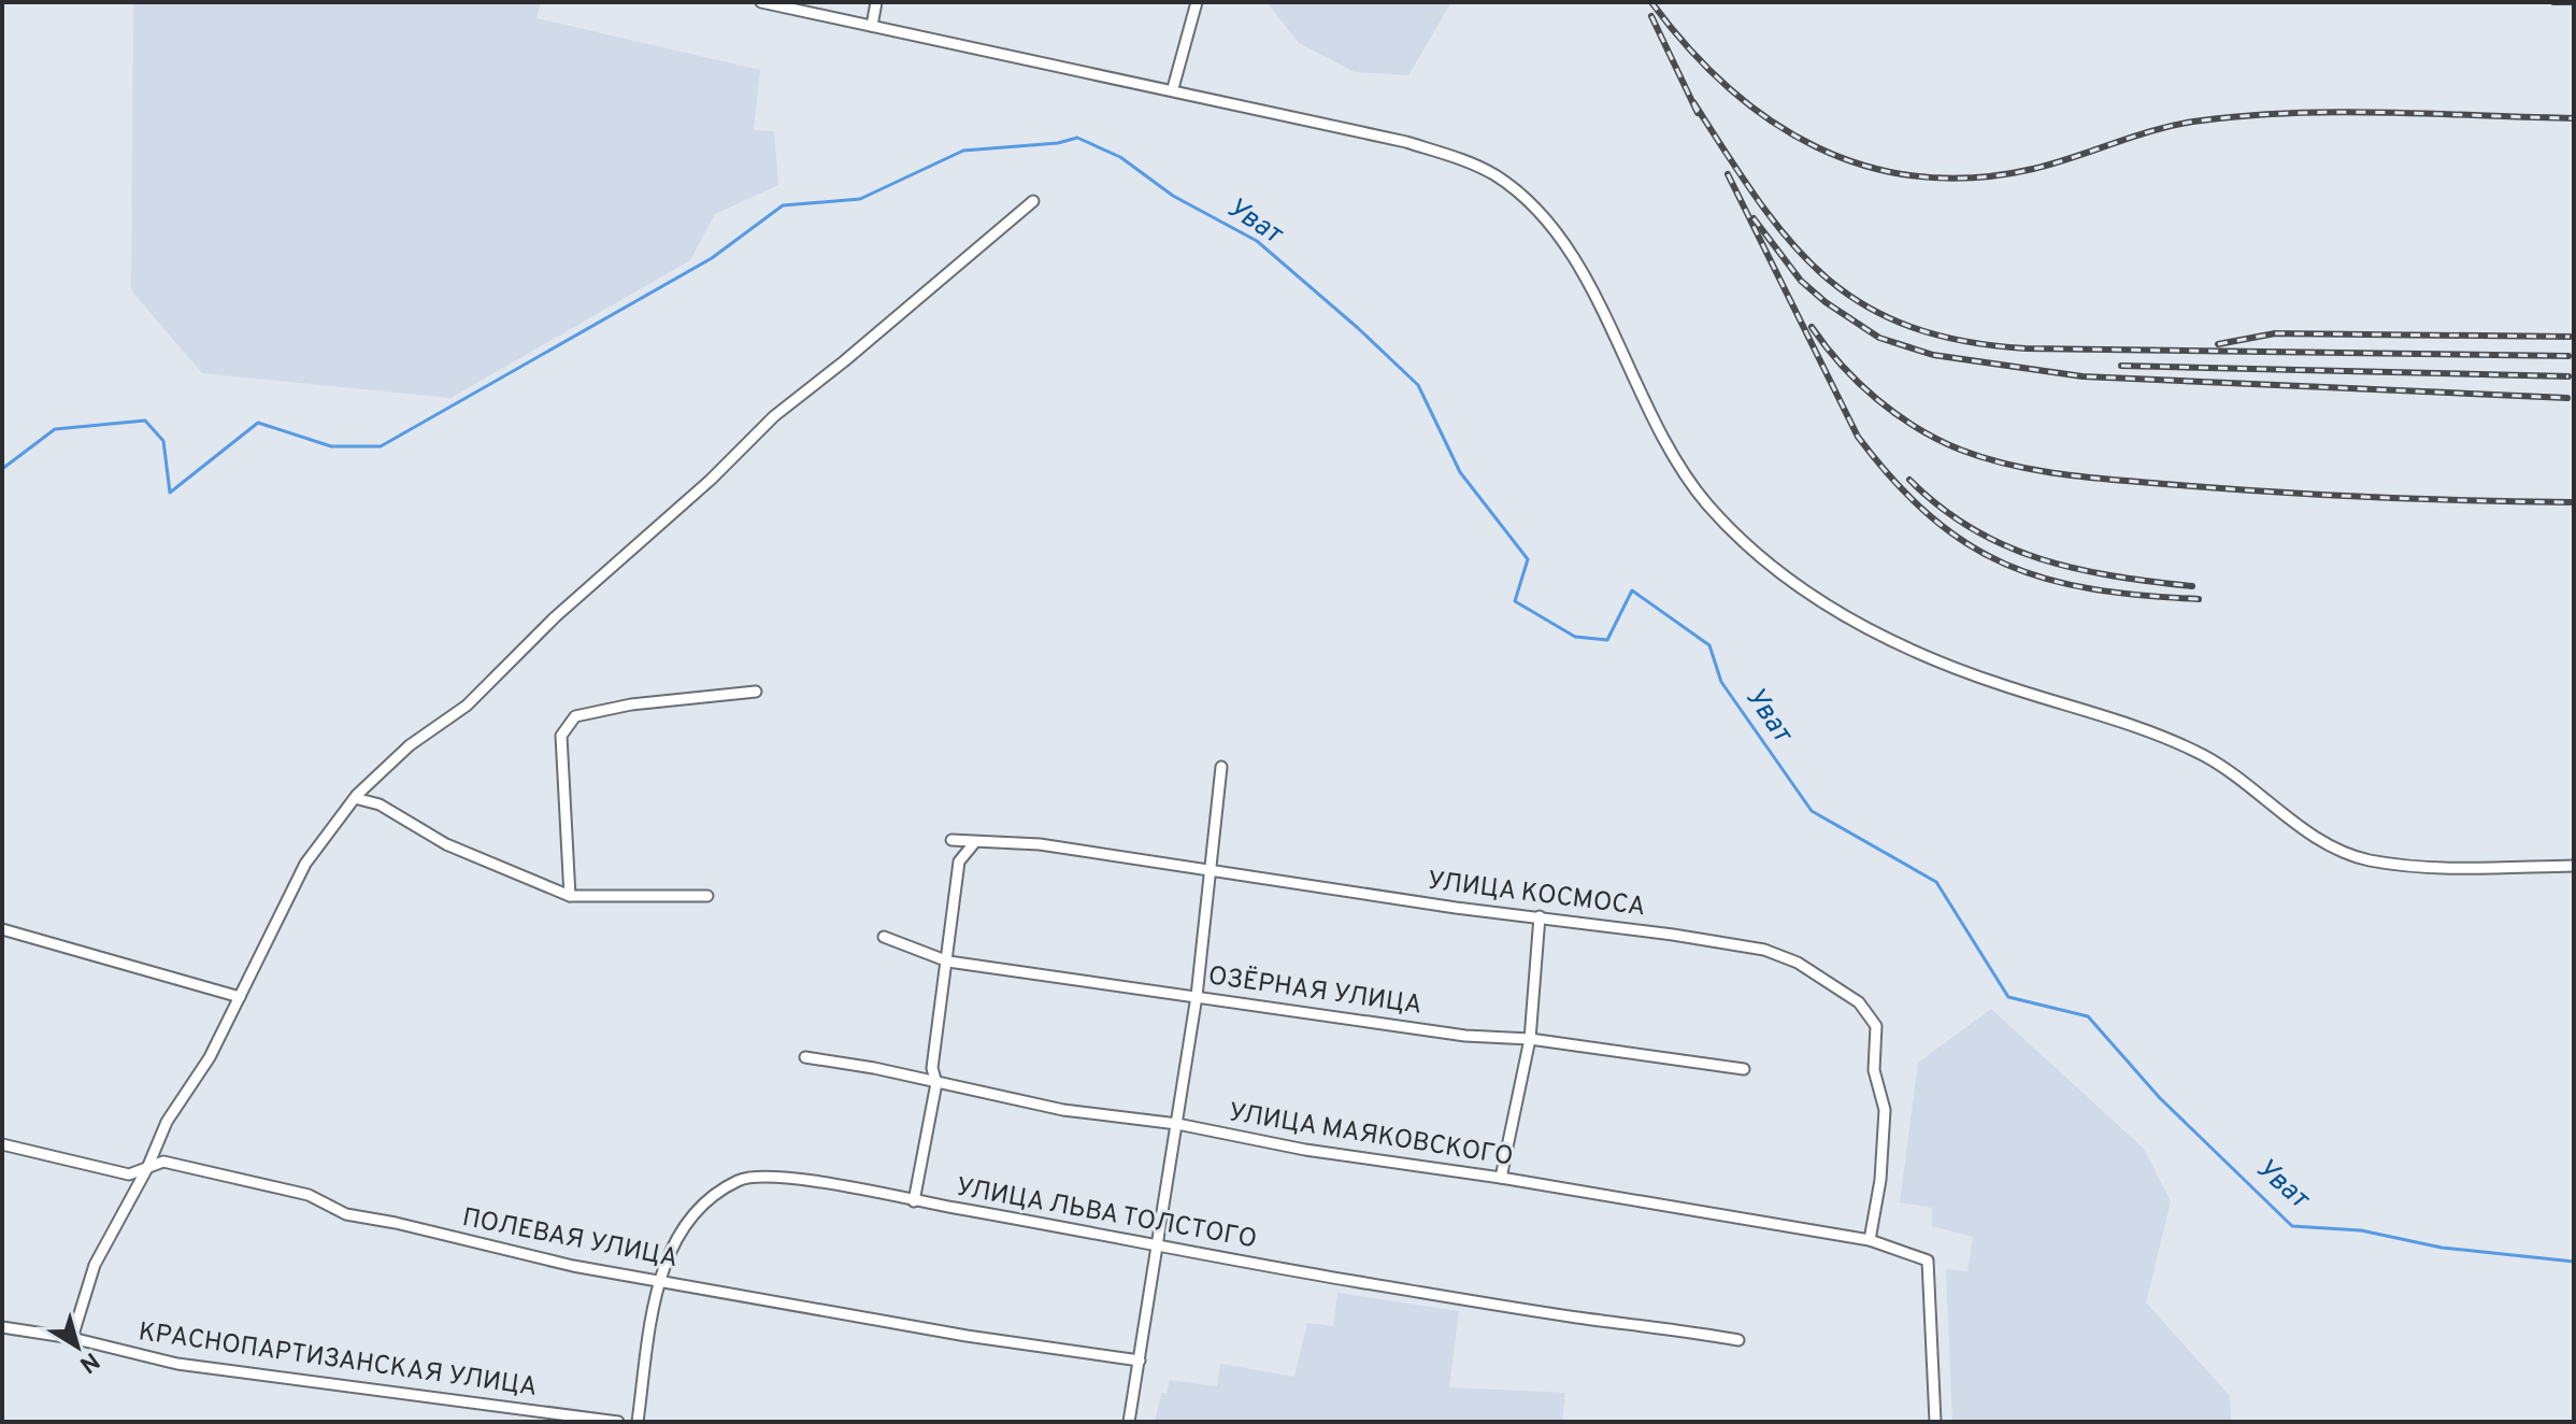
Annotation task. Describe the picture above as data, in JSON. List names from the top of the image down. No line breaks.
{"streets":{"street":["УЛИЦА КОСМОСА","ОЗЁРНАЯ УЛИЦА","УЛИЦА МАЯКОВСКОГО","УЛИЦА ЛЬВА ТОЛСТОГО","ПОЛЕВАЯ УЛИЦА","КРАСНОПАРТИЗАНСКАЯ УЛИЦА"]},"crossings":[["УЛИЦА КОСМОСА","УЛИЦА МАЯКОВСКОГО"],["УЛИЦА ЛЬВА ТОЛСТОГО","ПОЛЕВАЯ УЛИЦА"]],"water":["Уват"],"north":"bottom right"}
